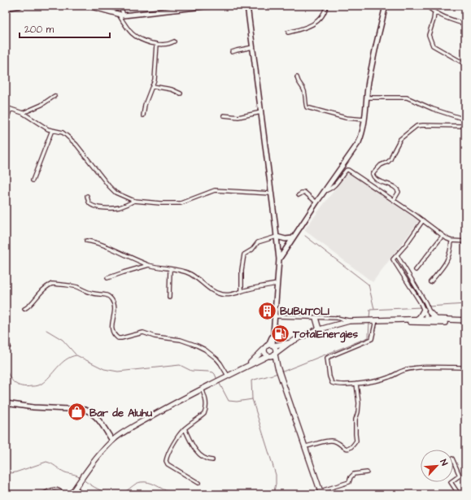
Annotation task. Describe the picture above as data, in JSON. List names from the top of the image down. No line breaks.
{"places":{"building":["BUBUTOLI"],"fuel station":["TotalEnergies"],"shop":["Bar de Aluhu"]},"scale_bar":"200 m","north":"top right"}
